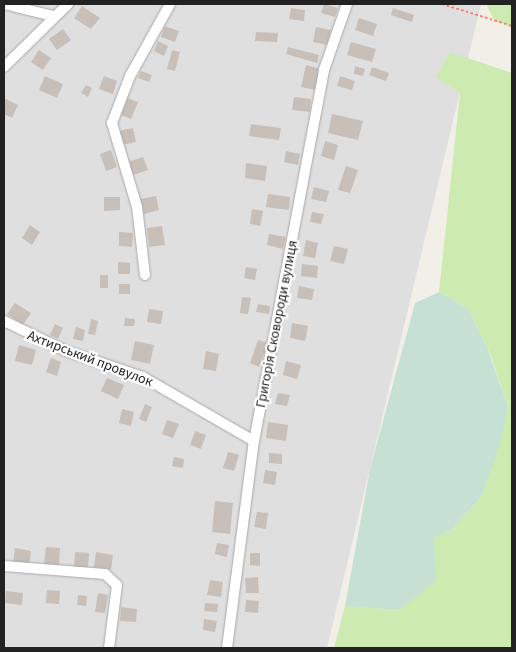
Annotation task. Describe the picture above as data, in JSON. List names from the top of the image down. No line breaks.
{"streets":{"street":["Григорія Сковороди вулиця","Ахтирський провулок"]},"crossings":[["Григорія Сковороди вулиця","Ахтирський провулок"]]}
